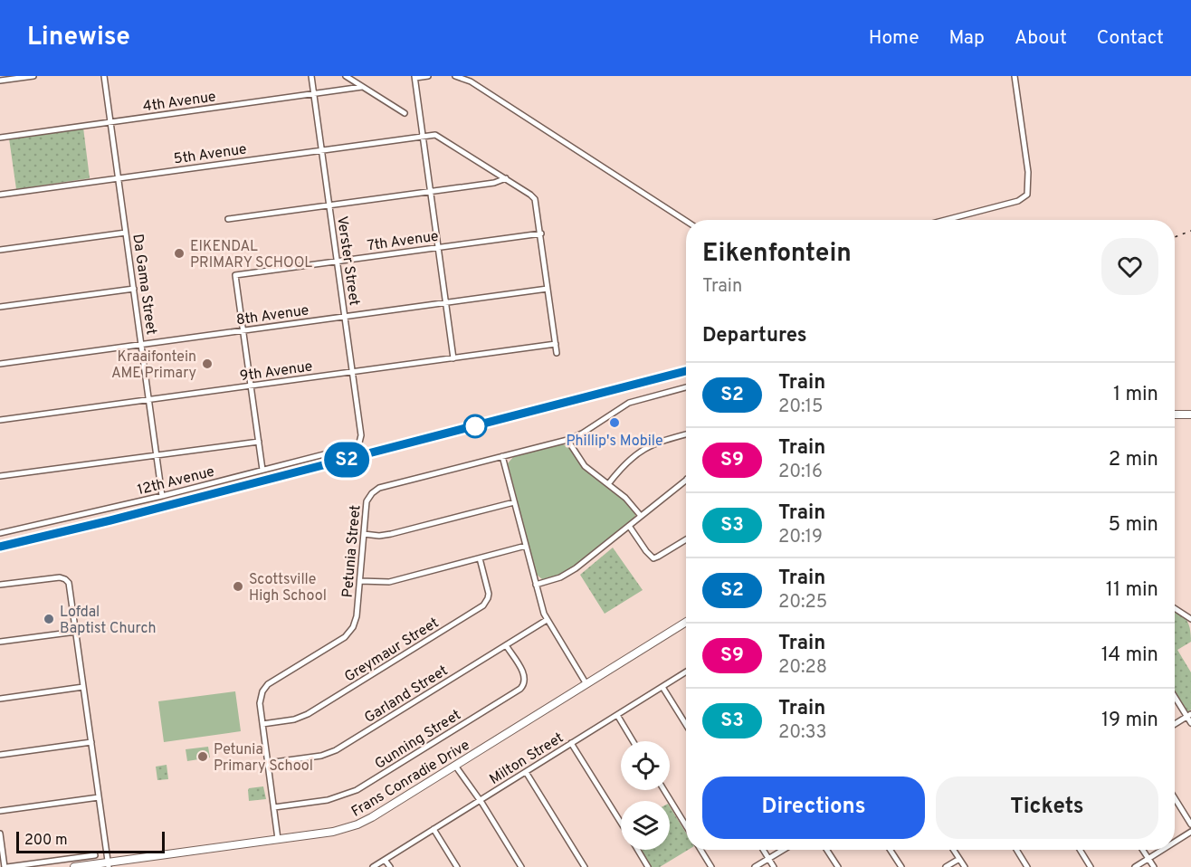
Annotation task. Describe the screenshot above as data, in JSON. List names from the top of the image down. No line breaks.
{"streets":{"street":["4th Avenue","5th Avenue","7th Avenue","Verster Street","Da Gama Street","8th Avenue","9th Avenue","12th Avenue","Petunia Street","Greymaur Street","Garland Street","Gunning Street","Milton Street","Frans Conradie Drive"]},"crossings":[["4th Avenue","Verster Street"],["4th Avenue","Da Gama Street"],["5th Avenue","Verster Street"],["5th Avenue","Da Gama Street"],["7th Avenue","Verster Street"],["7th Avenue","8th Avenue"],["Verster Street","8th Avenue"],["Verster Street","9th Avenue"],["Verster Street","12th Avenue"],["Da Gama Street","8th Avenue"],["Da Gama Street","9th Avenue"],["Da Gama Street","12th Avenue"],["Petunia Street","Greymaur Street"],["Petunia Street","Garland Street"],["Petunia Street","Gunning Street"],["Petunia Street","Frans Conradie Drive"],["Garland Street","Gunning Street"]],"places":["EIKENDAL PRIMARY SCHOOL","Kraaifontein AME Primary","Phillip's Mobile","Scottsville High School","Lofdal Baptist Church","Petunia Primary School"],"scale_bar":"200 m","page":{"header":"Linewise","nav":["Home","Map","About","Contact"],"on_map":"S2","heading":[["Eikenfontein","Train"],"Departures"],"list":[{"mark":"S2","name":"Train","note":"20:15","value":"1 min"},{"mark":"S9","name":"Train","note":"20:16","value":"2 min"},{"mark":"S3","name":"Train","note":"20:19","value":"5 min"},{"mark":"S2","name":"Train","note":"20:25","value":"11 min"},{"mark":"S9","name":"Train","note":"20:28","value":"14 min"},{"mark":"S3","name":"Train","note":"20:33","value":"19 min"}],"buttons":["Directions","Tickets"],"scale":"200 m"}}
